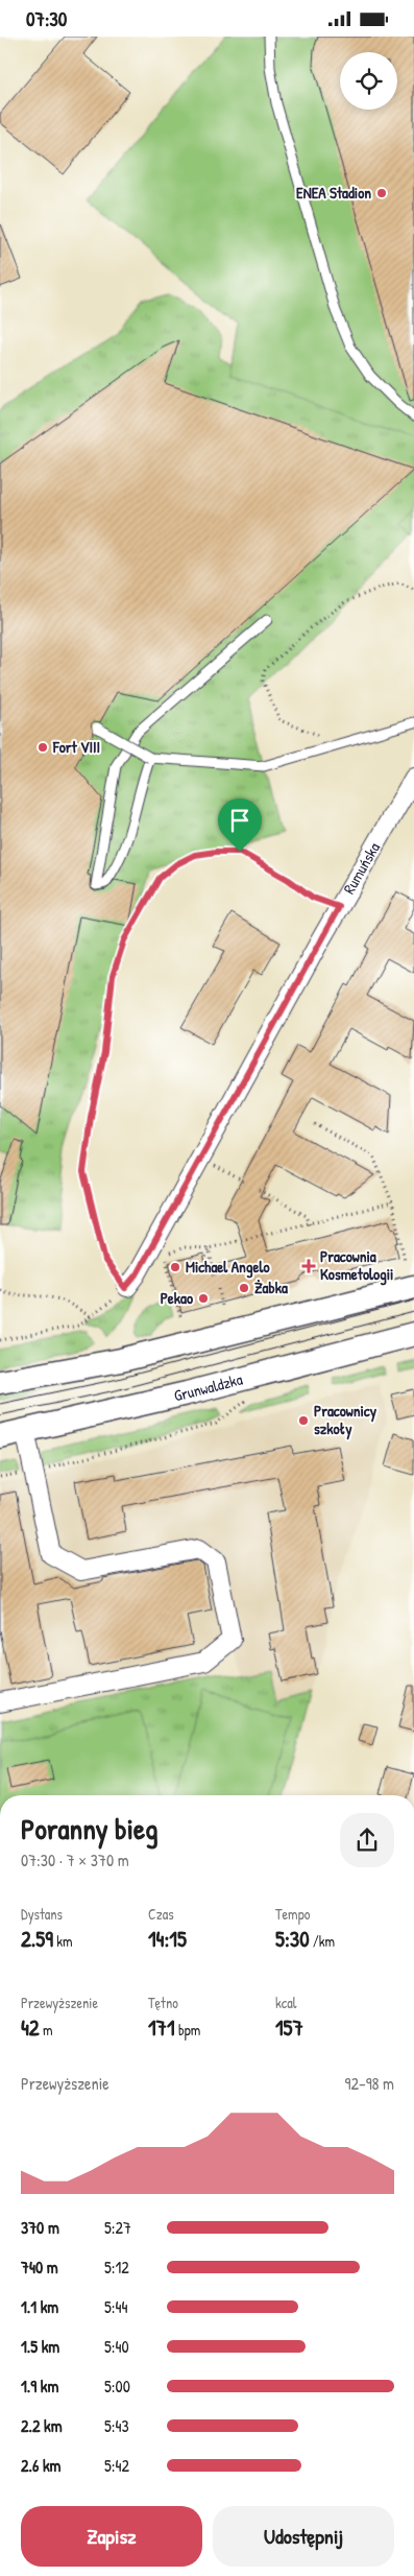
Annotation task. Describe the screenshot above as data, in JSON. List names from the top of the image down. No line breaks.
{"streets":{"street":["Rumuńska","Grunwaldzka"]},"places":{"other":["ENEA Stadion","Fort VIII","Michael Angelo","Żabka","Pekao","Pracownicy szkoły"],"health":["Pracownia Kosmetologii"]},"page":{"status":"07:30","heading":["Poranny bieg","07:30 · 7 × 370 m"],"stats":[["Dystans","2.59 km"],["Czas","14:15"],["Tempo","5:30 /km"],["Przewyższenie","42 m"],["Tętno","171 bpm"],["kcal","157"]],"chart":["Przewyższenie","92–98 m"],"list":[{"name":"370 m","note":"5:27"},{"name":"740 m","note":"5:12"},{"name":"1.1 km","note":"5:44"},{"name":"1.5 km","note":"5:40"},{"name":"1.9 km","note":"5:00"},{"name":"2.2 km","note":"5:43"},{"name":"2.6 km","note":"5:42"}],"buttons":["Zapisz","Udostępnij"]}}
